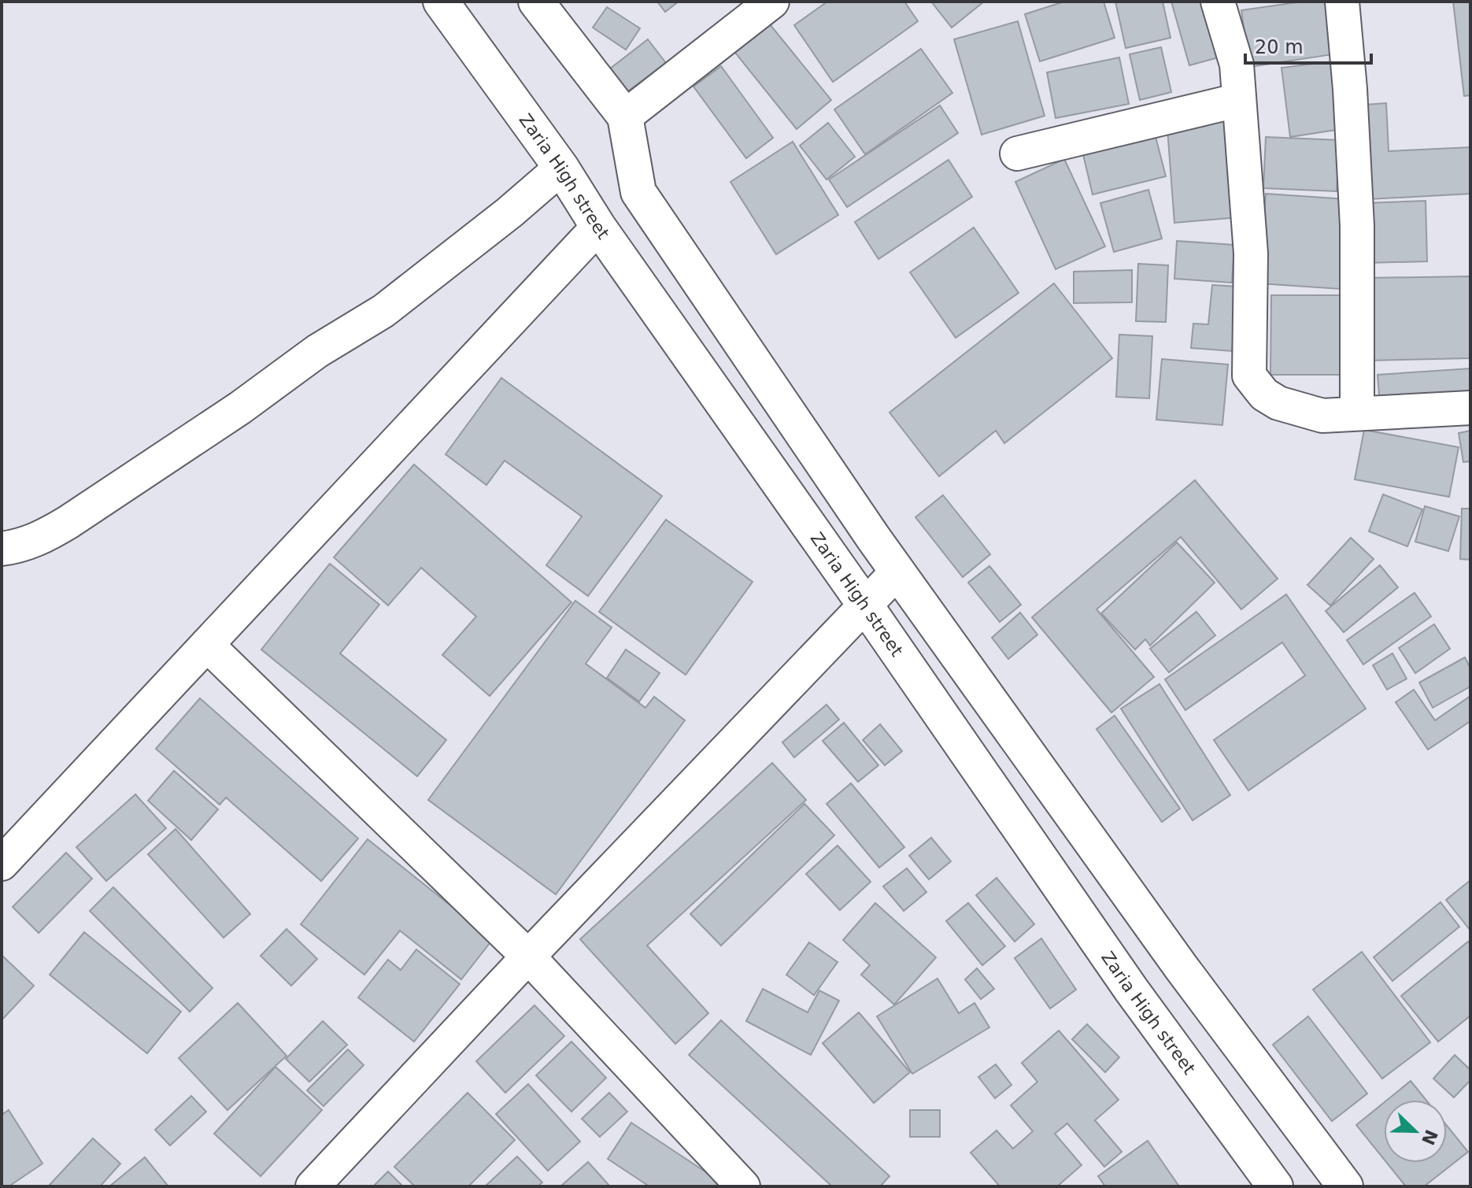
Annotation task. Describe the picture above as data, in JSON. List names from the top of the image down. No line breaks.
{"streets":{"main road":["Zaria High street"]},"scale_bar":"20 m","north":"bottom right"}
